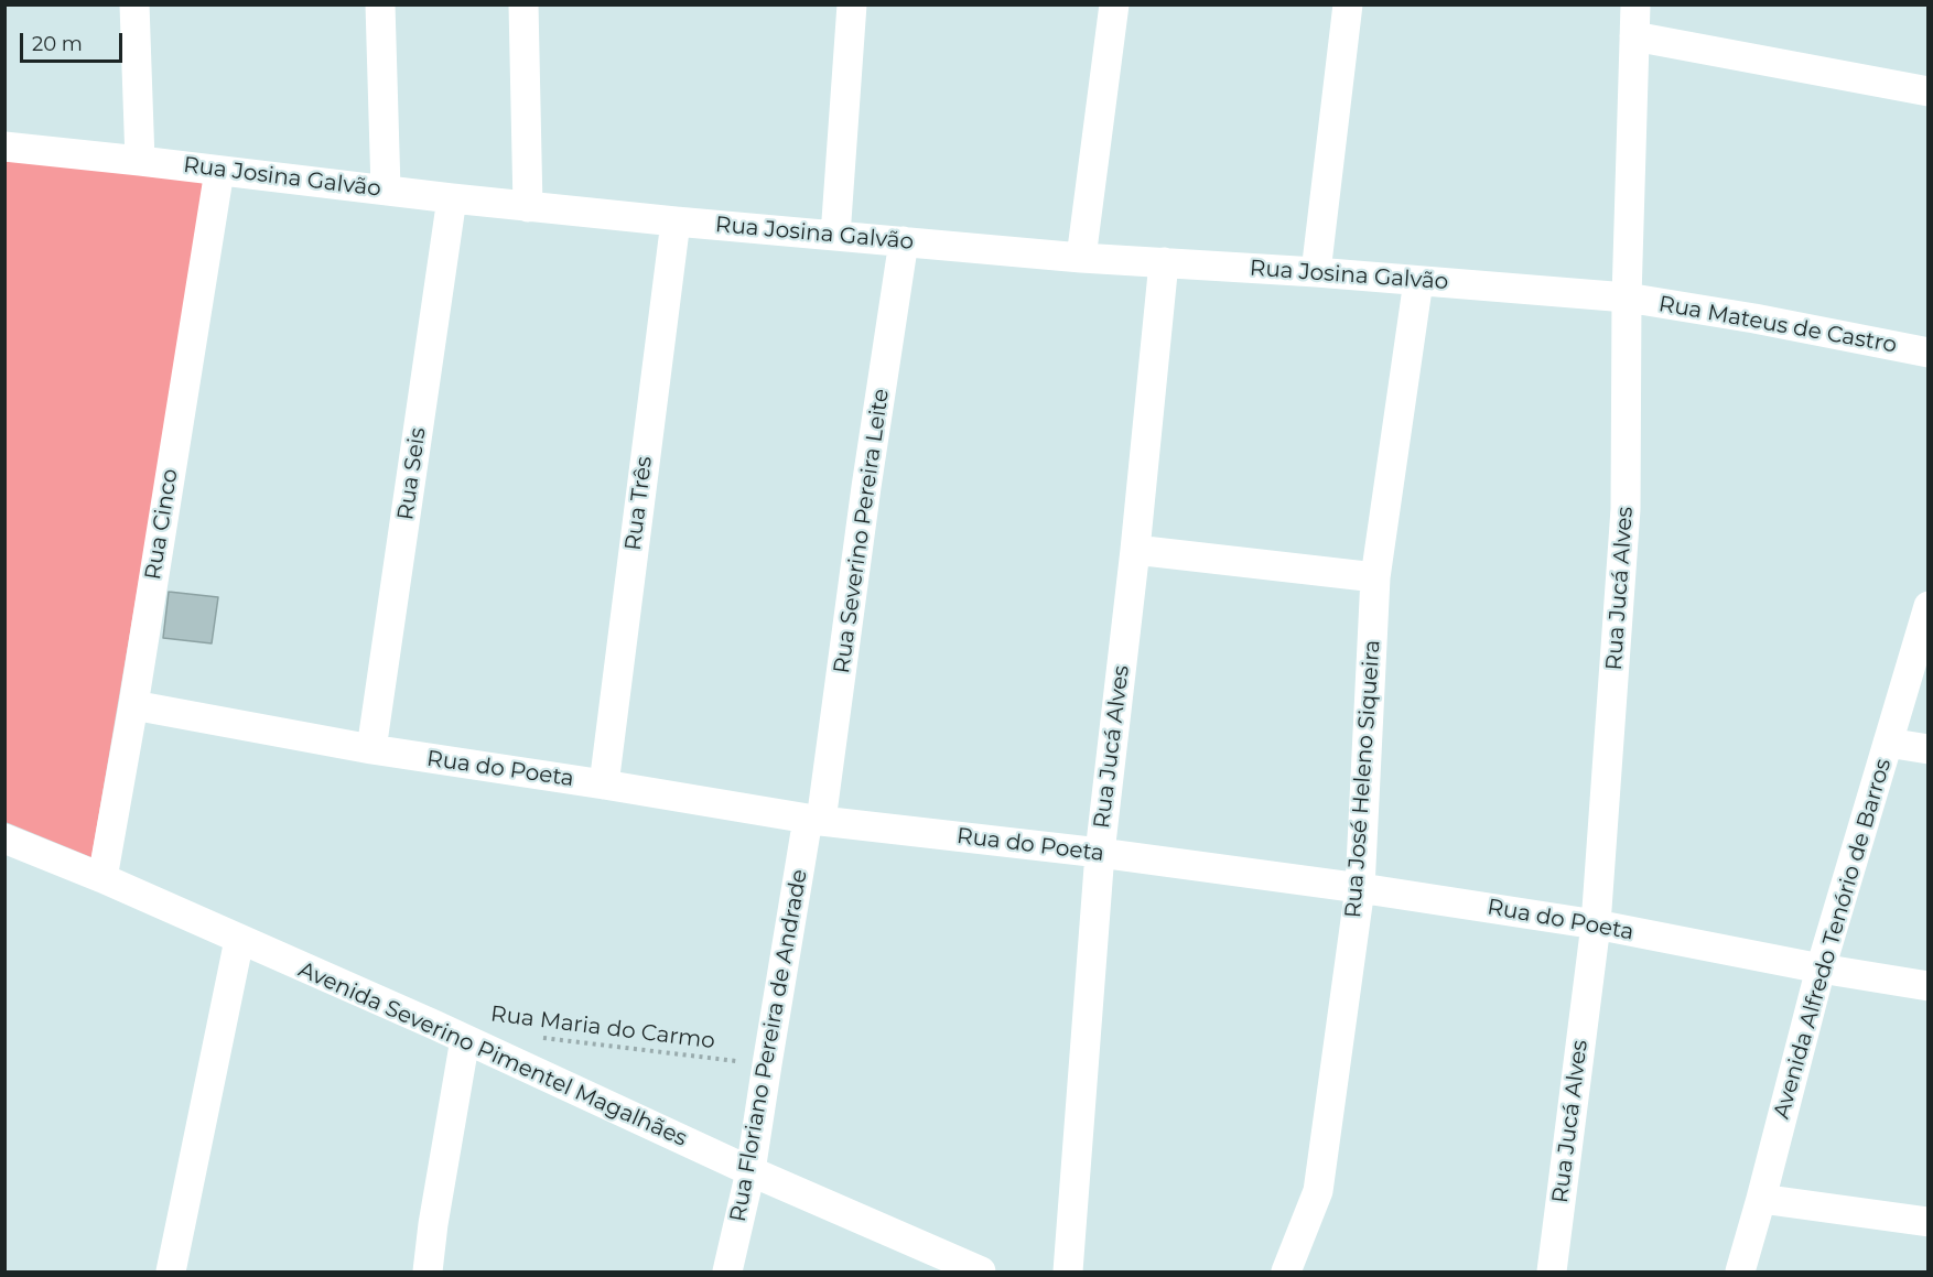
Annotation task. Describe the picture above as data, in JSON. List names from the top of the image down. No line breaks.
{"streets":{"street":["Rua Josina Galvão","Rua Mateus de Castro","Rua Seis","Rua Três","Rua Cinco","Rua Severino Pereira Leite","Rua Jucá Alves","Rua do Poeta","Rua José Heleno Siqueira","Avenida Alfredo Tenório de Barros","Rua Floriano Pereira de Andrade","Avenida Severino Pimentel Magalhães"],"path":["Rua Maria do Carmo"]},"crossings":[["Rua Josina Galvão","Rua Mateus de Castro"],["Rua Josina Galvão","Rua Seis"],["Rua Josina Galvão","Rua Três"],["Rua Josina Galvão","Rua Cinco"],["Rua Josina Galvão","Rua Severino Pereira Leite"],["Rua Josina Galvão","Rua Jucá Alves"],["Rua Josina Galvão","Rua José Heleno Siqueira"],["Rua Mateus de Castro","Rua Jucá Alves"],["Rua Seis","Rua do Poeta"],["Rua Três","Rua do Poeta"],["Rua Cinco","Rua do Poeta"],["Rua Cinco","Avenida Severino Pimentel Magalhães"],["Rua Severino Pereira Leite","Rua do Poeta"],["Rua Severino Pereira Leite","Rua Floriano Pereira de Andrade"],["Rua Jucá Alves","Rua do Poeta"],["Rua do Poeta","Rua José Heleno Siqueira"],["Rua do Poeta","Avenida Alfredo Tenório de Barros"],["Rua do Poeta","Rua Floriano Pereira de Andrade"],["Rua Maria do Carmo","Rua Floriano Pereira de Andrade"],["Rua Floriano Pereira de Andrade","Avenida Severino Pimentel Magalhães"]],"scale_bar":"20 m"}
